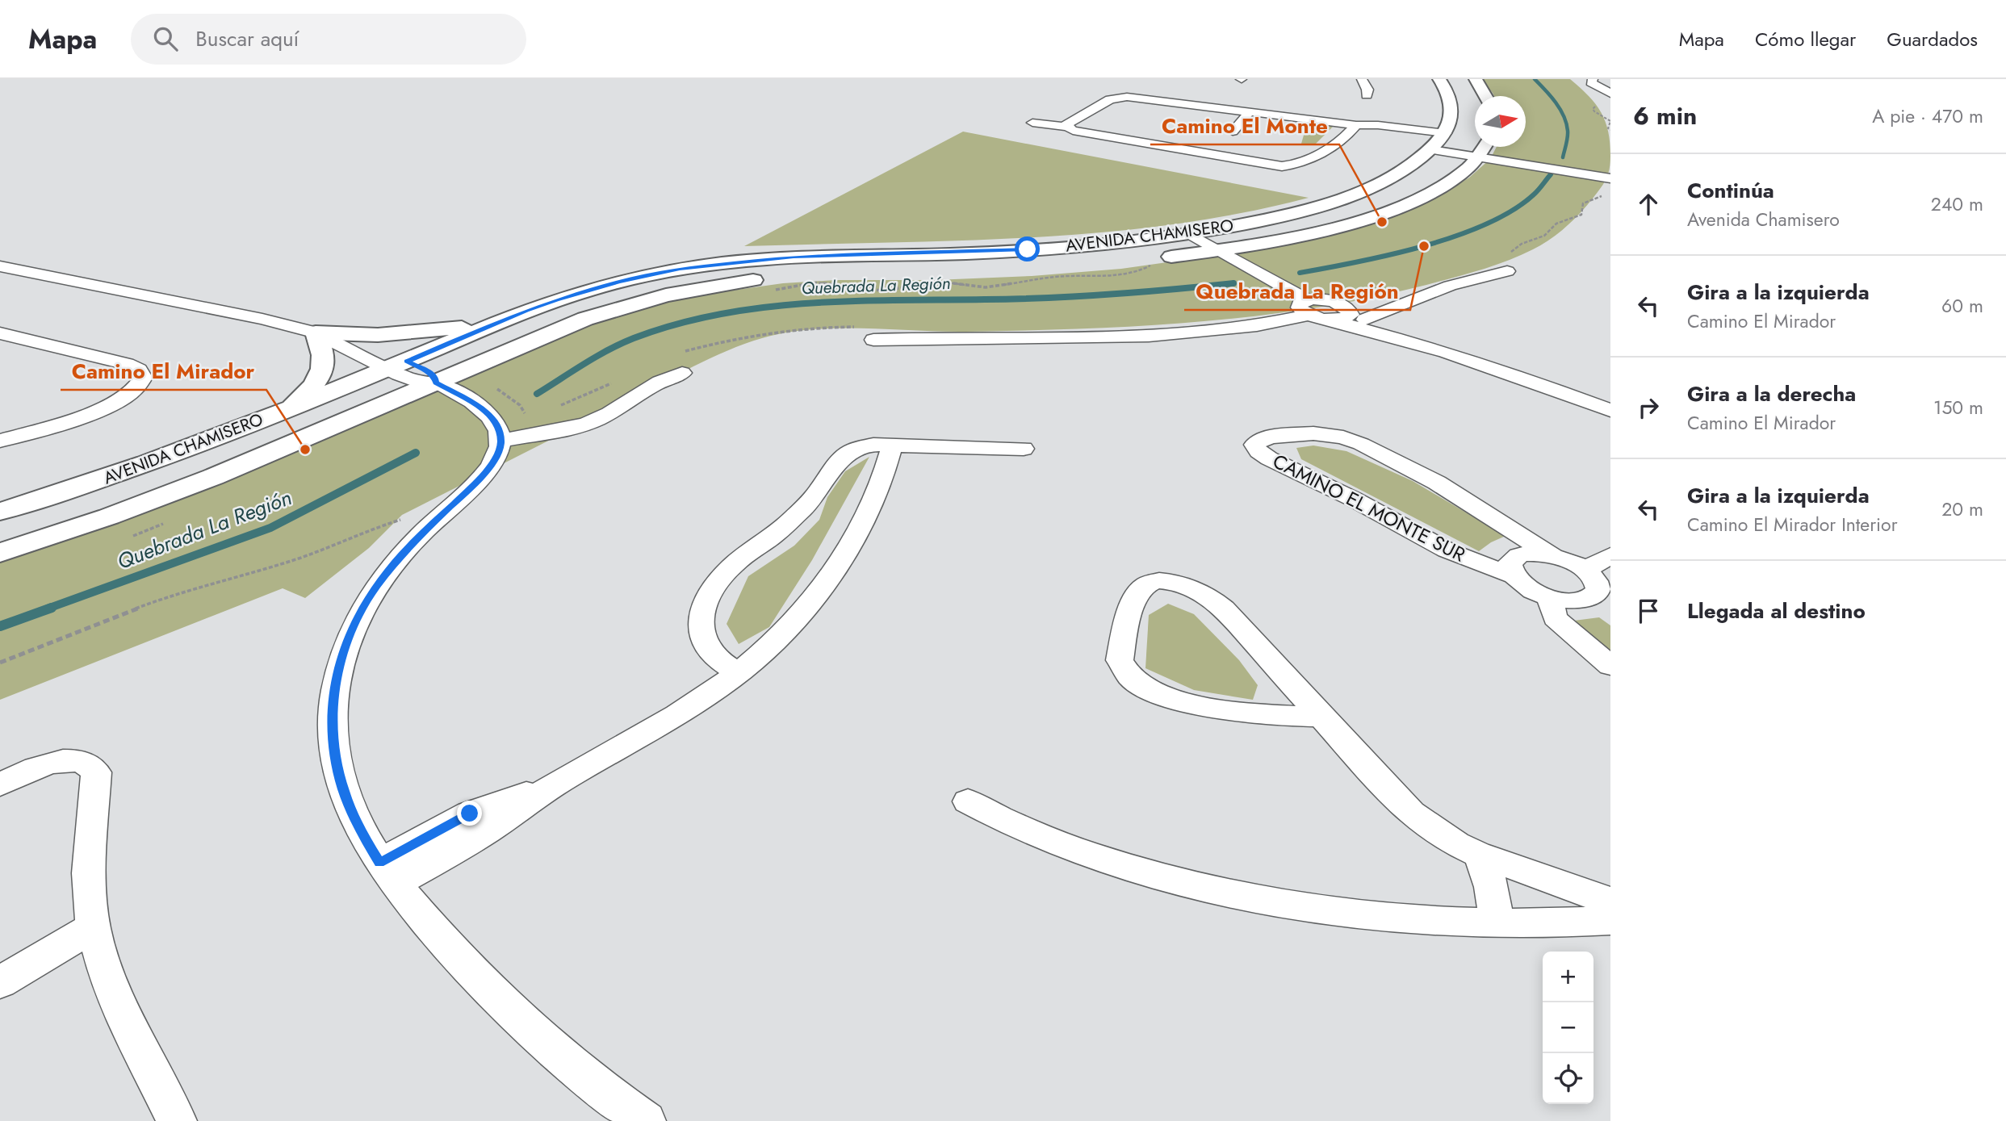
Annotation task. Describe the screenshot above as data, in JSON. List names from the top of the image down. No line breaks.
{"streets":{"street":["AVENIDA CHAMISERO","CAMINO EL MONTE SUR"]},"water":["Quebrada La Región"],"places":["Camino El Monte","Quebrada La Región","Camino El Mirador"],"north":"right","page":{"header":"Mapa","search":"Buscar aquí","nav":["Mapa","Cómo llegar","Guardados"],"heading":["6 min","A pie · 470 m"],"list":[["Continúa","Avenida Chamisero","240 m"],["Gira a la izquierda","Camino El Mirador","60 m"],["Gira a la derecha","Camino El Mirador","150 m"],["Gira a la izquierda","Camino El Mirador Interior","20 m"],"Llegada al destino"],"map_buttons":["+","−"]}}
